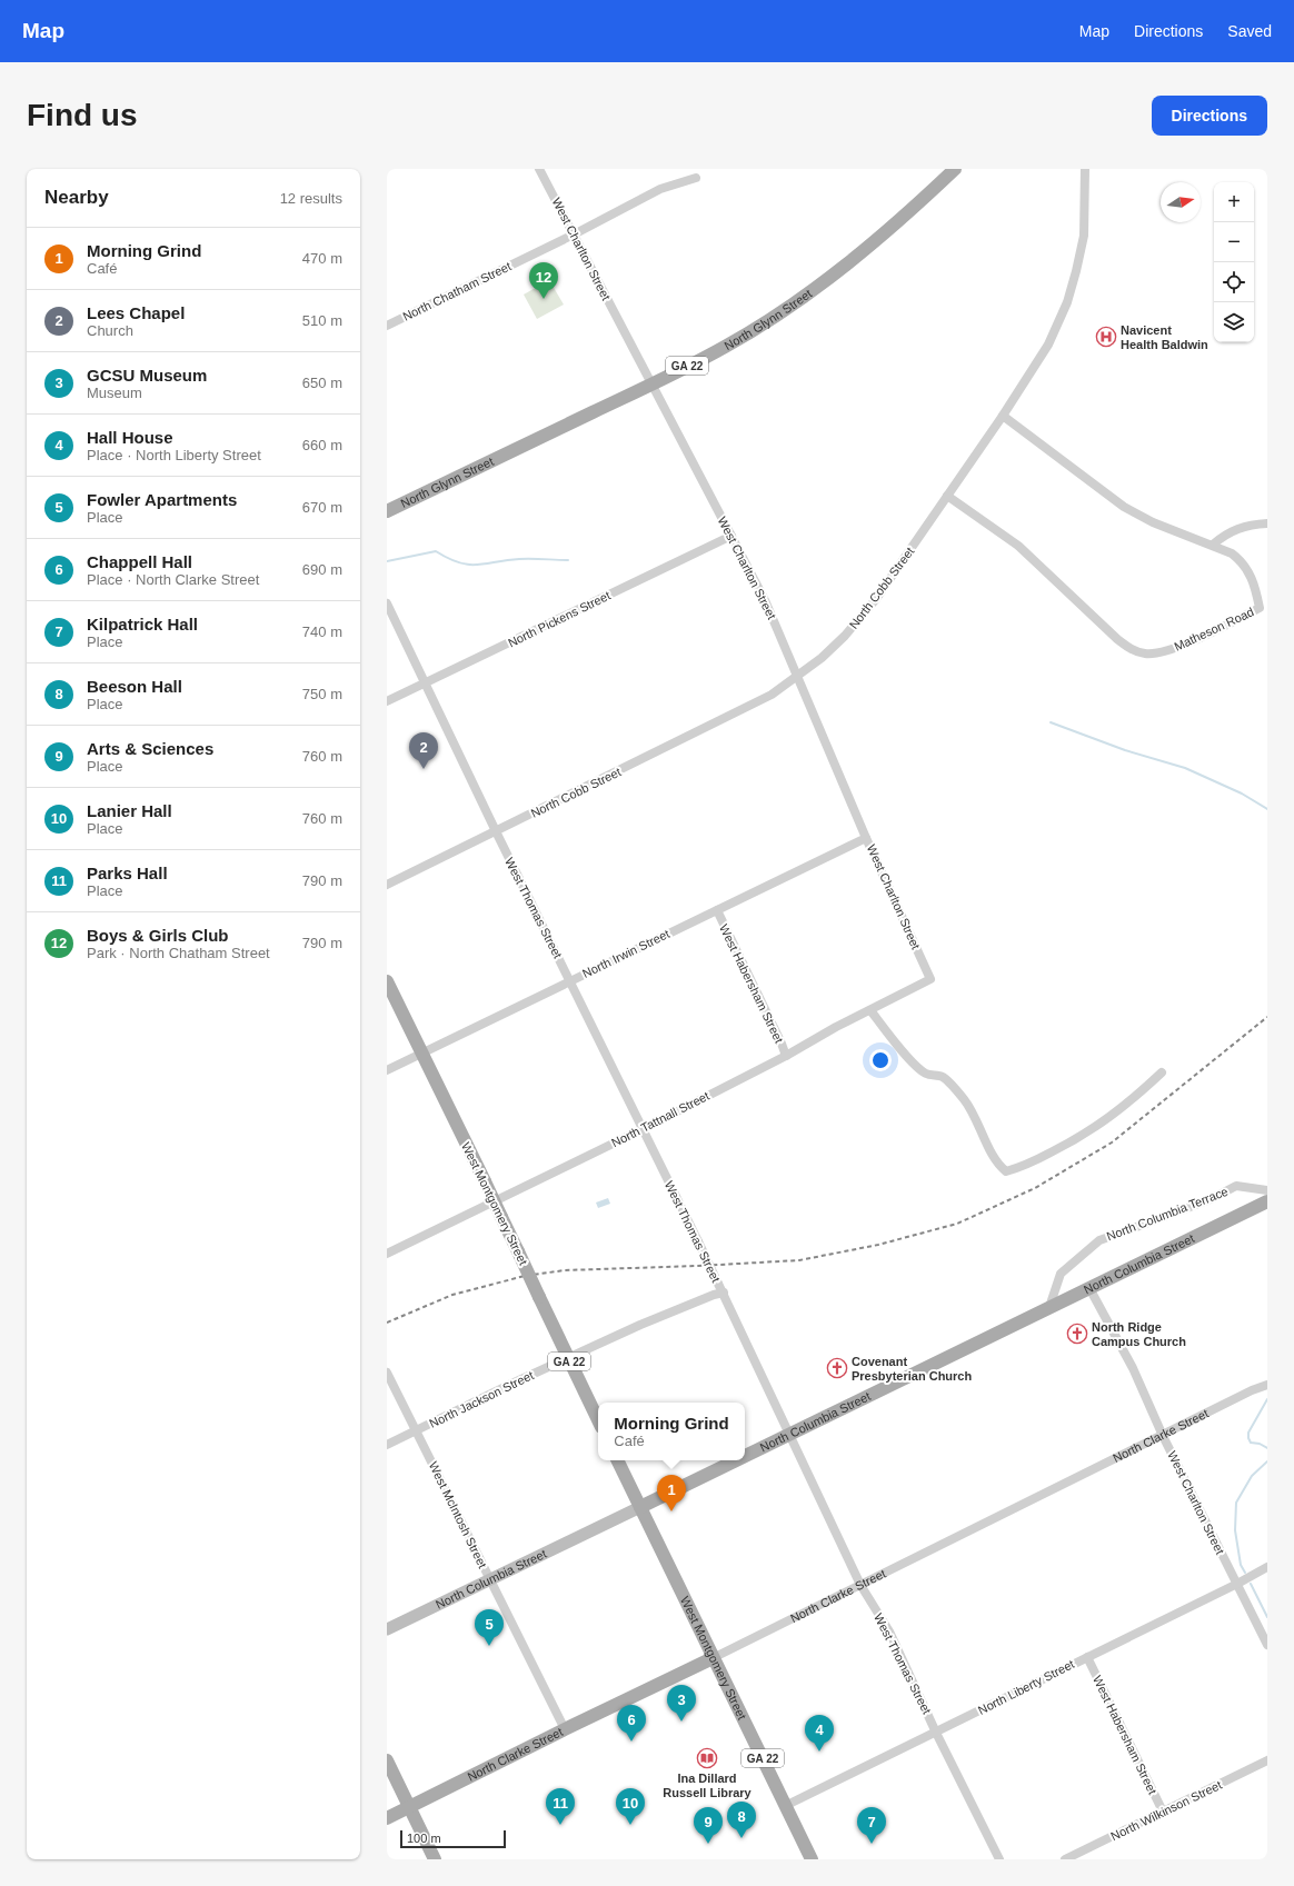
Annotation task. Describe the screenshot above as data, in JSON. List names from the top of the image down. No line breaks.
{"streets":{"main road":["North Glynn Street","GA 22","West Montgomery Street","North Columbia Street","North Clarke Street"],"street":["West Charlton Street","North Chatham Street","North Cobb Street","North Pickens Street","Matheson Road","West Thomas Street","North Irwin Street","West Habersham Street","North Tattnall Street","North Columbia Terrace","North Jackson Street","West McIntosh Street","North Liberty Street","North Wilkinson Street"]},"crossings":[["West Charlton Street","North Chatham Street"],["West Charlton Street","North Glynn Street"],["West Charlton Street","North Cobb Street"],["West Charlton Street","North Pickens Street"],["West Charlton Street","North Irwin Street"],["West Charlton Street","North Tattnall Street"],["West Charlton Street","North Columbia Street"],["West Charlton Street","North Clarke Street"],["West Charlton Street","North Liberty Street"],["North Cobb Street","Matheson Road"],["North Cobb Street","West Thomas Street"],["North Pickens Street","West Thomas Street"],["West Thomas Street","North Irwin Street"],["West Thomas Street","North Tattnall Street"],["West Thomas Street","North Columbia Street"],["West Thomas Street","North Jackson Street"],["West Thomas Street","North Clarke Street"],["West Thomas Street","North Liberty Street"],["North Irwin Street","West Habersham Street"],["North Irwin Street","West Montgomery Street"],["West Habersham Street","North Tattnall Street"],["West Habersham Street","North Liberty Street"],["West Habersham Street","North Wilkinson Street"],["West Montgomery Street","North Columbia Street"],["West Montgomery Street","North Jackson Street"],["West Montgomery Street","North Clarke Street"],["West Montgomery Street","North Liberty Street"],["North Columbia Terrace","North Columbia Street"],["North Columbia Street","West McIntosh Street"],["North Jackson Street","West McIntosh Street"],["North Clarke Street","West McIntosh Street"]],"places":{"hospital":["Navicent Health Baldwin"],"church":["North Ridge Campus Church","Covenant Presbyterian Church"],"library":["Ina Dillard Russell Library"]},"scale_bar":"100 m","north":"right","page":{"header":"Map","nav":["Map","Directions","Saved"],"buttons":"Directions","title":"Find us","heading":["Nearby","12 results"],"map_buttons":["+","−"],"list":[{"mark":"1","name":"Morning Grind","note":"Café","value":"470 m"},{"mark":"2","name":"Lees Chapel","note":"Church","value":"510 m"},{"mark":"3","name":"GCSU Museum","note":"Museum","value":"650 m"},{"mark":"4","name":"Hall House","note":"Place · North Liberty Street","value":"660 m"},{"mark":"5","name":"Fowler Apartments","note":"Place","value":"670 m"},{"mark":"6","name":"Chappell Hall","note":"Place · North Clarke Street","value":"690 m"},{"mark":"7","name":"Kilpatrick Hall","note":"Place","value":"740 m"},{"mark":"8","name":"Beeson Hall","note":"Place","value":"750 m"},{"mark":"9","name":"Arts & Sciences","note":"Place","value":"760 m"},{"mark":"10","name":"Lanier Hall","note":"Place","value":"760 m"},{"mark":"11","name":"Parks Hall","note":"Place","value":"790 m"},{"mark":"12","name":"Boys & Girls Club","note":"Park · North Chatham Street","value":"790 m"}],"pins":["12","2","1","5","3","6","4","10","11","8","7","9"],"popup":["Morning Grind","Café"],"scale":"100 m"}}
